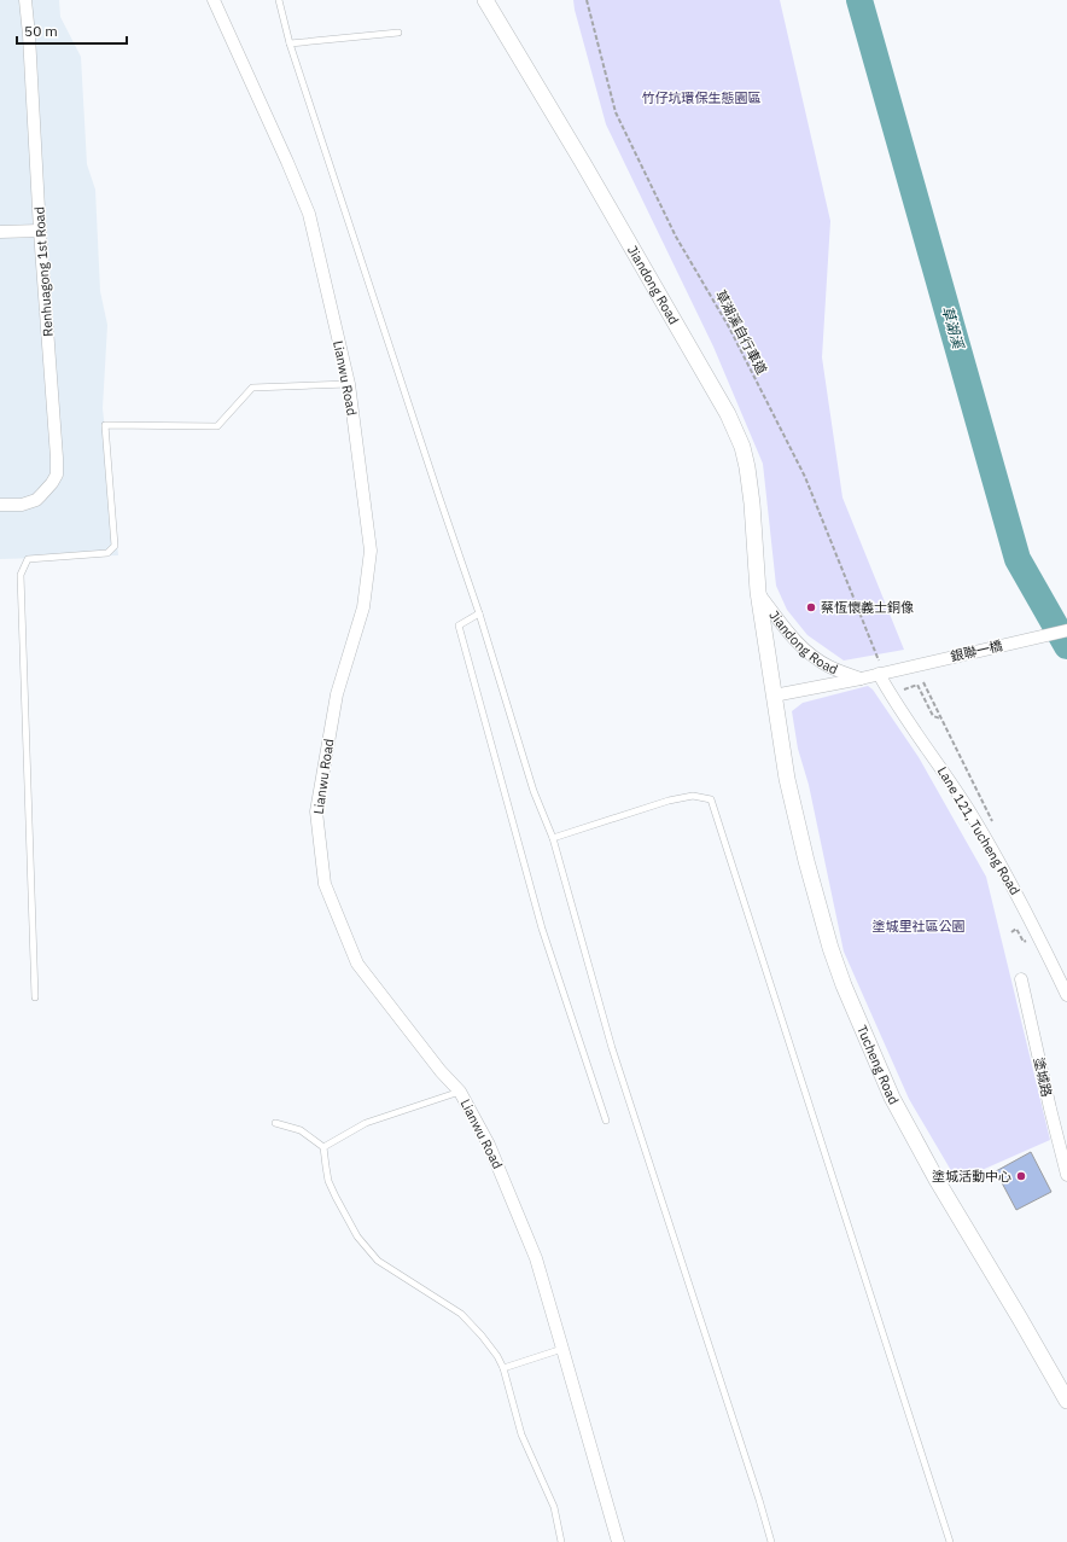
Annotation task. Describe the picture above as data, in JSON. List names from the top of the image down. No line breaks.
{"streets":{"street":["Renhuagong 1st Road","Jiandong Road","Lianwu Road","銀聯一橋","Lane 121, Tucheng Road","Tucheng Road","塗城路"],"path":["草湖溪自行車道"]},"crossings":[["Jiandong Road","草湖溪自行車道"],["Jiandong Road","銀聯一橋"],["Jiandong Road","Lane 121, Tucheng Road"],["Jiandong Road","Tucheng Road"],["草湖溪自行車道","銀聯一橋"],["草湖溪自行車道","Lane 121, Tucheng Road"],["銀聯一橋","Lane 121, Tucheng Road"]],"water":["草湖溪"],"parks":["竹仔坑環保生態園區","塗城里社區公園"],"places":["蔡恆懷義士銅像","塗城活動中心"],"scale_bar":"50 m"}
